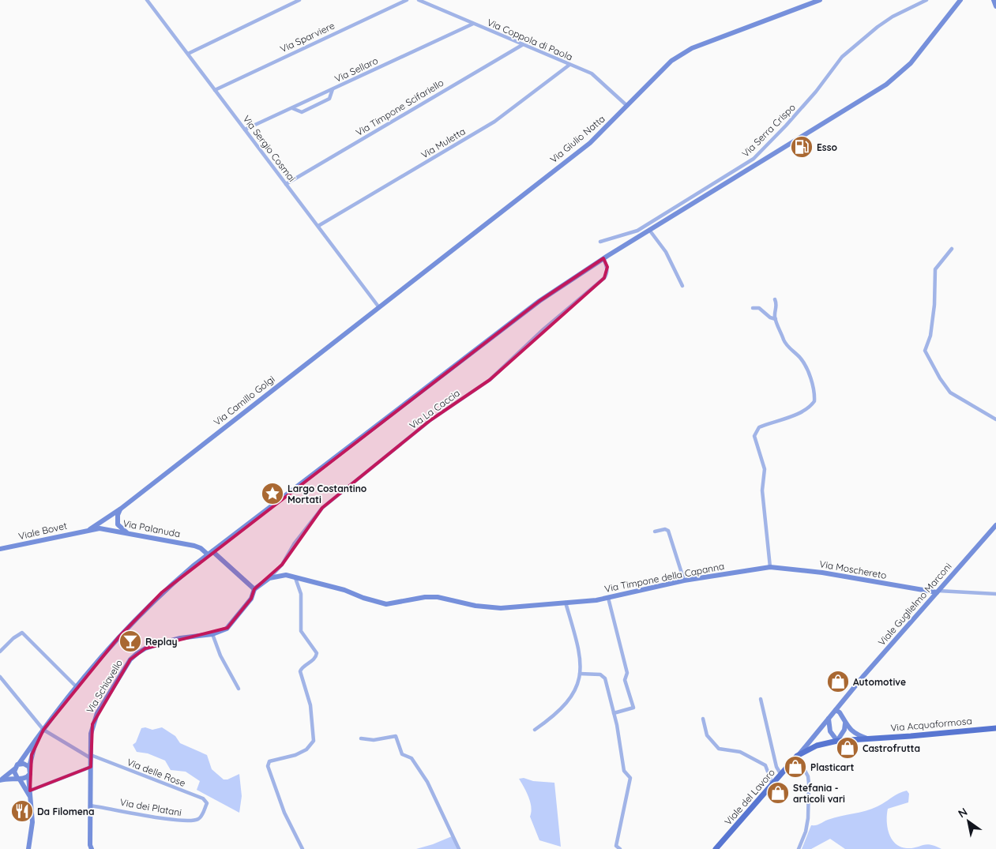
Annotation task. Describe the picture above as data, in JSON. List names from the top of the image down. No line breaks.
{"streets":{"main road":["Via Acquaformosa","Viale del Lavoro"],"street":["Via Sparviere","Via Coppola di Paola","Via Sellaro","Via Timpone Scifariello","Via Serra Crispo","Via Giulio Natta","Via Muletta","Via Sergio Cosmai","Via Camillo Golgi","Via La Caccia","Via Palanuda","Viale Bovet","Via Moschereto","Via Timpone della Capanna","Viale Guglielmo Marconi","Via Schiavello","Via delle Rose","Via dei Platani"]},"crossings":[["Via Sparviere","Via Sergio Cosmai"],["Via Coppola di Paola","Via Sellaro"],["Via Coppola di Paola","Via Timpone Scifariello"],["Via Coppola di Paola","Via Giulio Natta"],["Via Coppola di Paola","Via Muletta"],["Via Sellaro","Via Sergio Cosmai"],["Via Timpone Scifariello","Via Sergio Cosmai"],["Via Giulio Natta","Via Sergio Cosmai"],["Via Giulio Natta","Via Camillo Golgi"],["Via Muletta","Via Sergio Cosmai"],["Via Sergio Cosmai","Via Camillo Golgi"],["Via Camillo Golgi","Via Palanuda"],["Via Camillo Golgi","Viale Bovet"],["Via Palanuda","Viale Bovet"],["Via Moschereto","Via Timpone della Capanna"],["Via Moschereto","Viale Guglielmo Marconi"],["Viale Guglielmo Marconi","Via Acquaformosa"],["Viale Guglielmo Marconi","Viale del Lavoro"],["Via Schiavello","Via delle Rose"],["Via Schiavello","Via dei Platani"],["Via Acquaformosa","Viale del Lavoro"],["Via delle Rose","Via dei Platani"]],"places":{"fuel station":["Esso"],"place":["Largo Costantino Mortati"],"bar":["Replay"],"shop":["Automotive","Castrofrutta","Plasticart","Stefania - articoli vari"],"restaurant":["Da Filomena"]},"north":"top left"}
